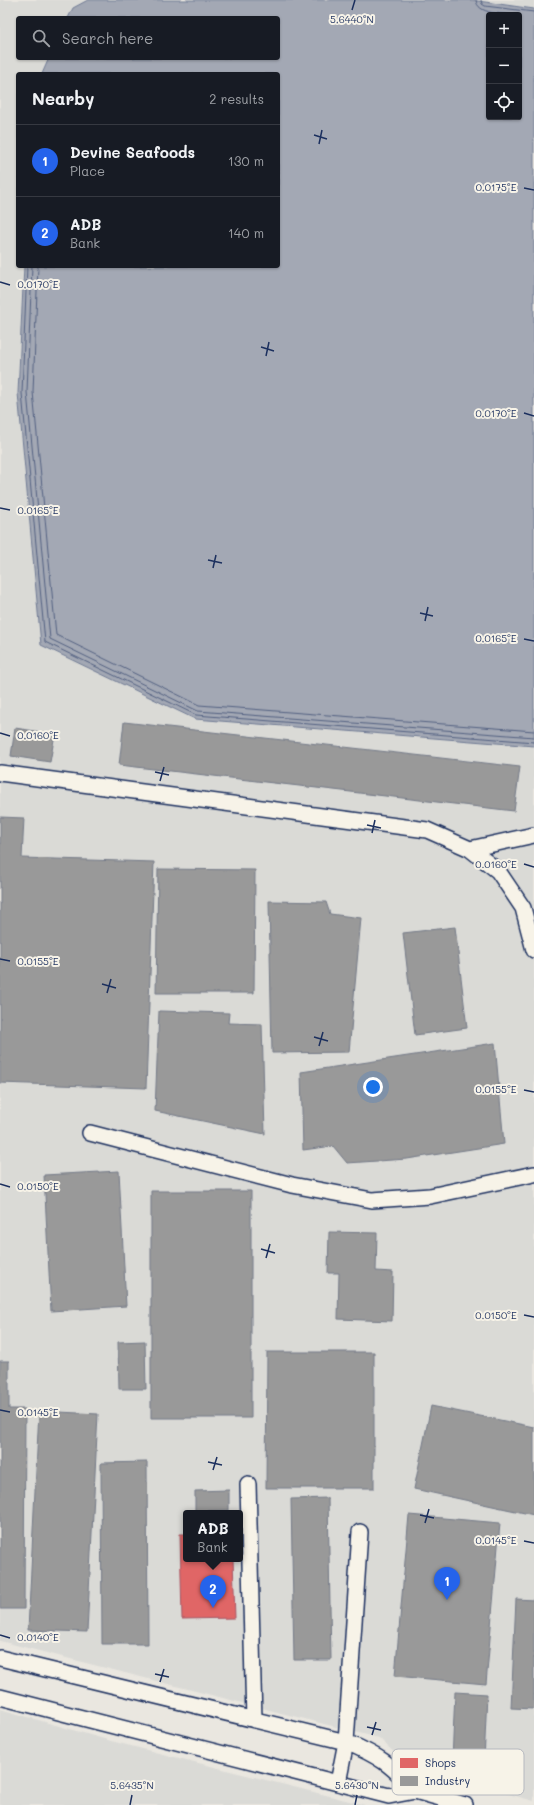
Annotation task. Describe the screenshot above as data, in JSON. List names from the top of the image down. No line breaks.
{"legend":["Shops","Industry"],"page":{"map_buttons":["+","−"],"search":"Search here","heading":["Nearby","2 results"],"list":[{"mark":"1","name":"Devine Seafoods","note":"Place","value":"130 m"},{"mark":"2","name":"ADB","note":"Bank","value":"140 m"}],"popup":["ADB","Bank"],"pins":["1","2"]},"coordinates":["5.6440°N","0.0175°E","0.0170°E","0.0165°E","0.0160°E","0.0155°E","0.0150°E","0.0145°E","0.0140°E","5.6435°N","5.6430°N"]}
